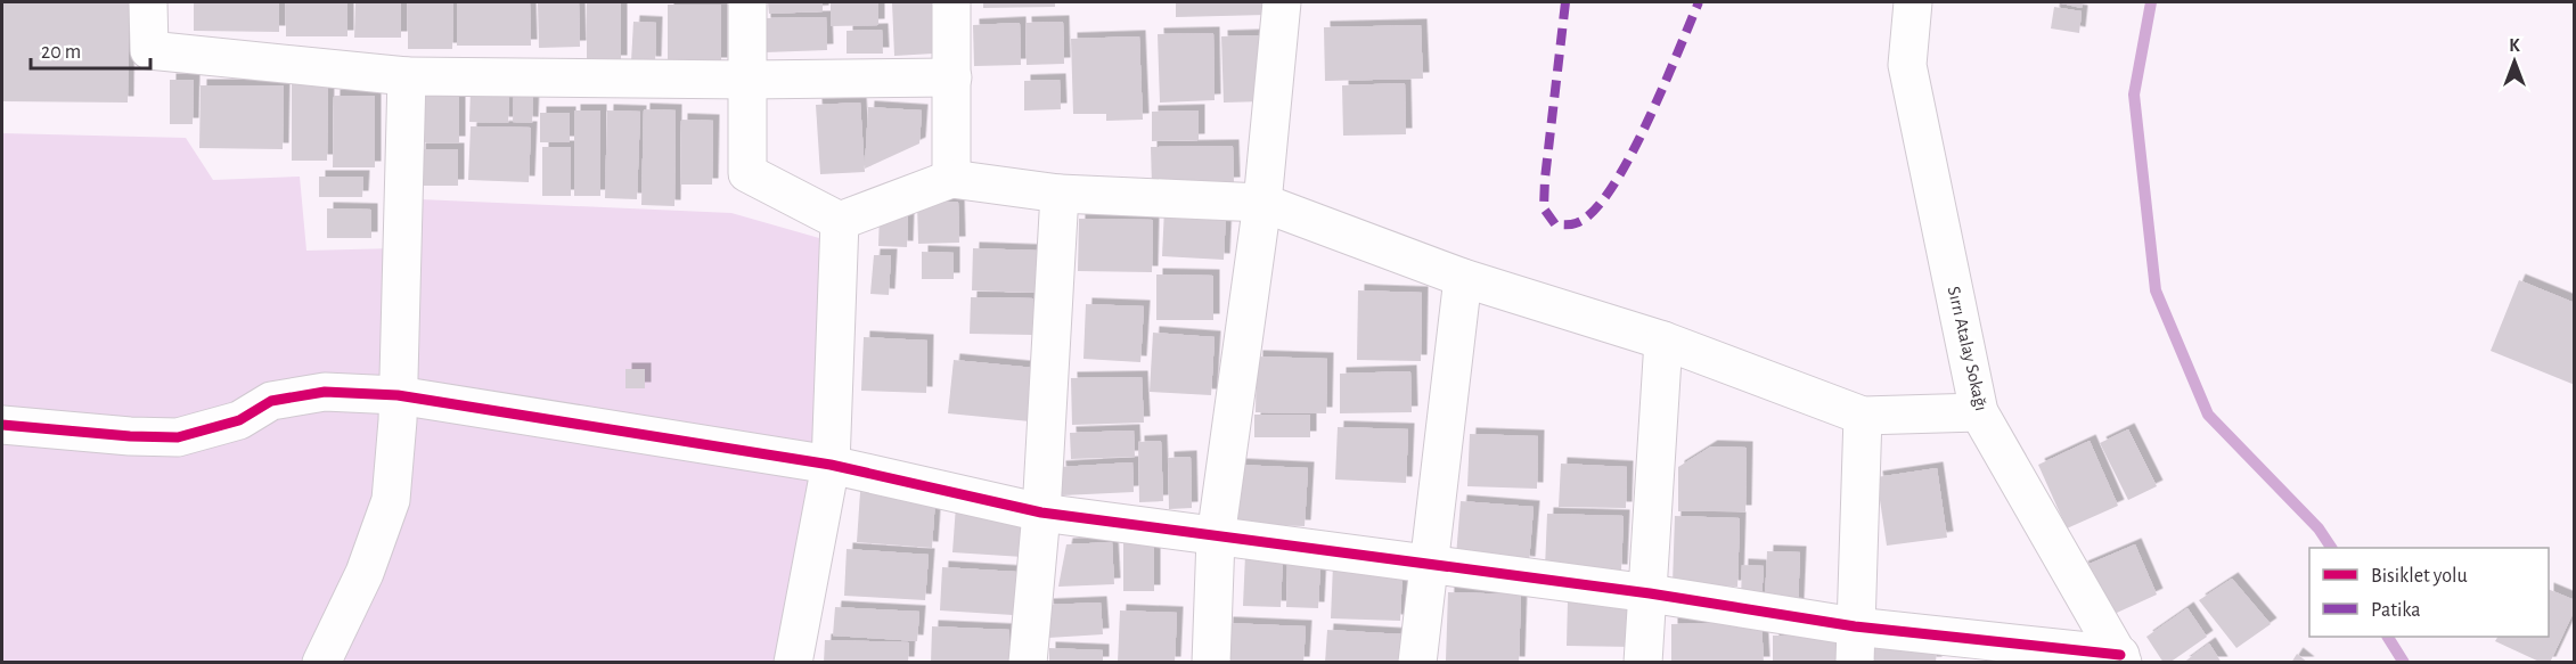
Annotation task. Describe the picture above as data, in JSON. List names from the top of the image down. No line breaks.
{"streets":{"street":["Sırrı Atalay Sokağı"]},"legend":["Bisiklet yolu","Patika"],"scale_bar":"20 m","north":"top"}
